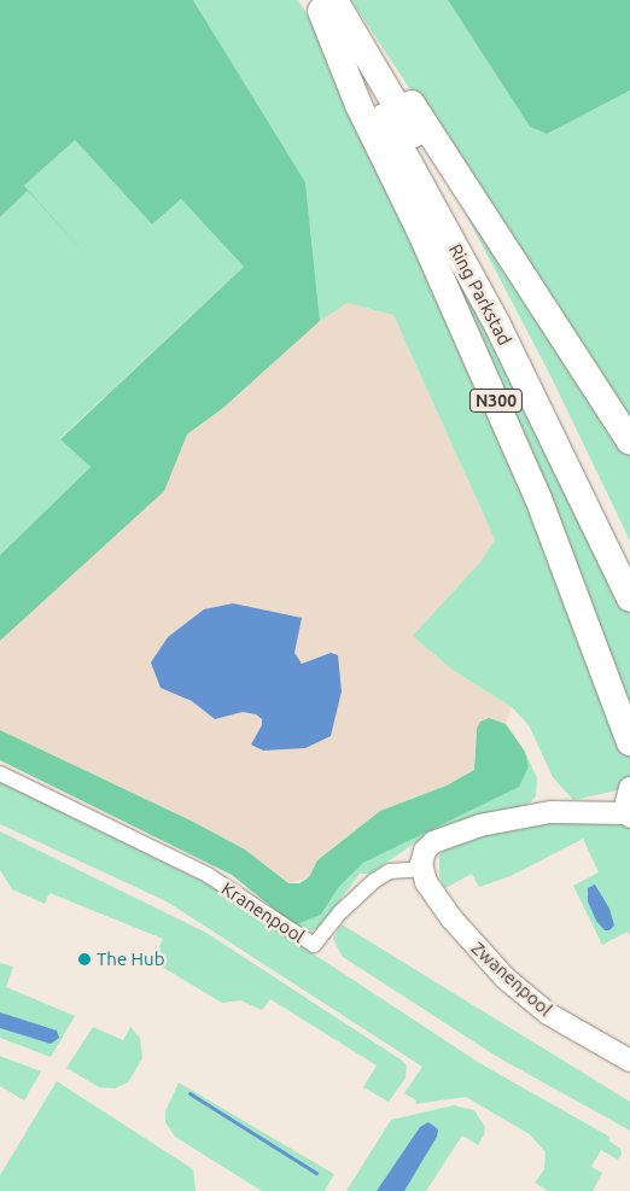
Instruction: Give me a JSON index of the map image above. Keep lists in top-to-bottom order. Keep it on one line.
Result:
{"streets":{"highway":["Ring Parkstad","N300"],"street":["Kranenpool","Zwanenpool"]},"crossings":[["Ring Parkstad","N300"],["Kranenpool","Zwanenpool"]],"places":["The Hub"]}
